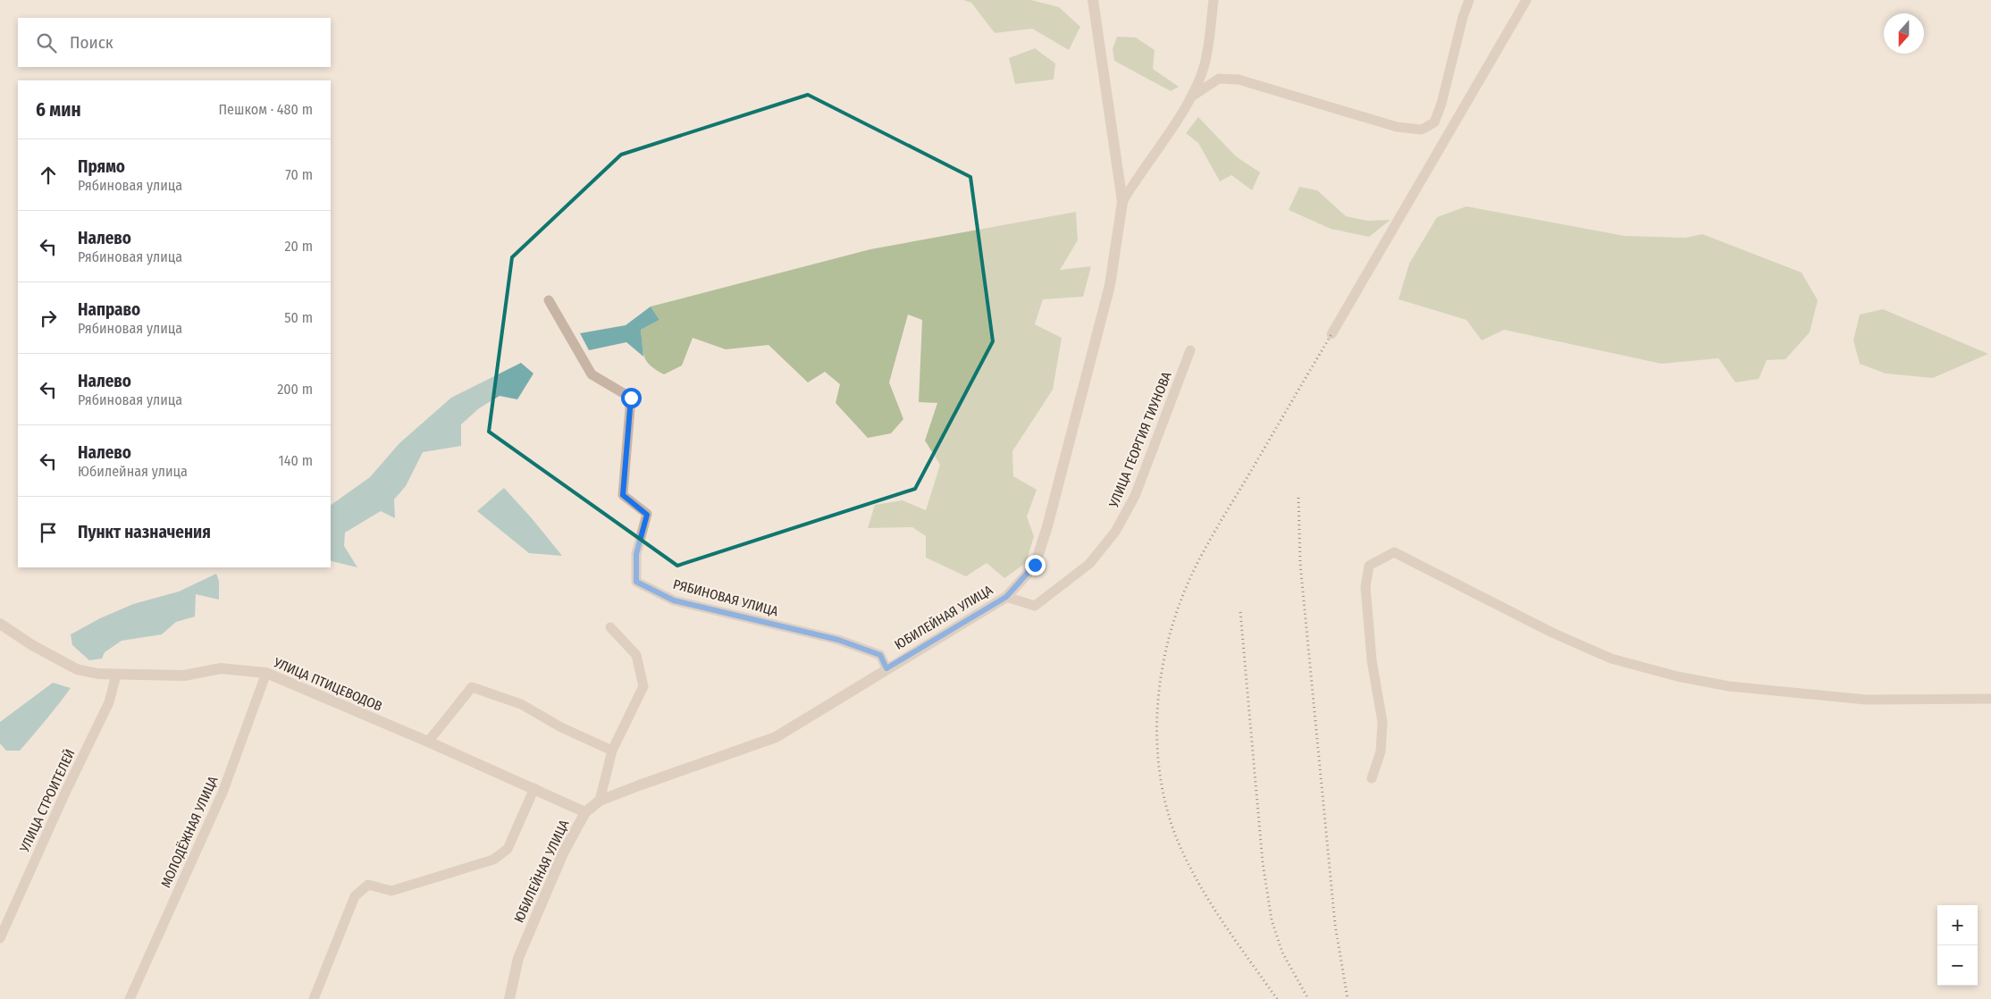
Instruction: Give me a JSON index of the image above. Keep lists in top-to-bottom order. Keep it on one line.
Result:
{"streets":{"street":["УЛИЦА ГЕОРГИЯ ТИУНОВА","РЯБИНОВАЯ УЛИЦА","ЮБИЛЕЙНАЯ УЛИЦА","УЛИЦА ПТИЦЕВОДОВ","УЛИЦА СТРОИТЕЛЕЙ","МОЛОДЁЖНАЯ УЛИЦА"]},"crossings":[["УЛИЦА ГЕОРГИЯ ТИУНОВА","ЮБИЛЕЙНАЯ УЛИЦА"],["РЯБИНОВАЯ УЛИЦА","ЮБИЛЕЙНАЯ УЛИЦА"],["ЮБИЛЕЙНАЯ УЛИЦА","УЛИЦА ПТИЦЕВОДОВ"],["УЛИЦА ПТИЦЕВОДОВ","УЛИЦА СТРОИТЕЛЕЙ"],["УЛИЦА ПТИЦЕВОДОВ","МОЛОДЁЖНАЯ УЛИЦА"]],"north":"bottom","page":{"search":"Поиск","heading":["6 мин","Пешком · 480 m"],"list":[["Прямо","Рябиновая улица","70 m"],["Налево","Рябиновая улица","20 m"],["Направо","Рябиновая улица","50 m"],["Налево","Рябиновая улица","200 m"],["Налево","Юбилейная улица","140 m"],"Пункт назначения"],"map_buttons":["+","−"]}}
